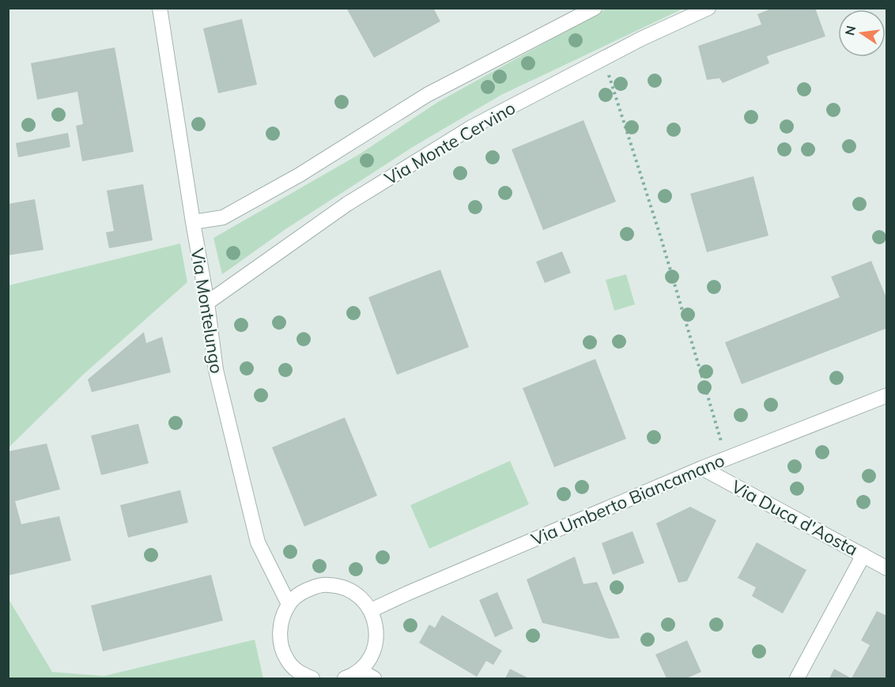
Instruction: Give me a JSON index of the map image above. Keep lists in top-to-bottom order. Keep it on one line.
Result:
{"streets":{"street":["Via Monte Cervino","Via Montelungo","Via Umberto Biancamano","Via Duca d'Aosta"]},"crossings":[["Via Monte Cervino","Via Montelungo"],["Via Umberto Biancamano","Via Duca d'Aosta"]],"north":"left"}
